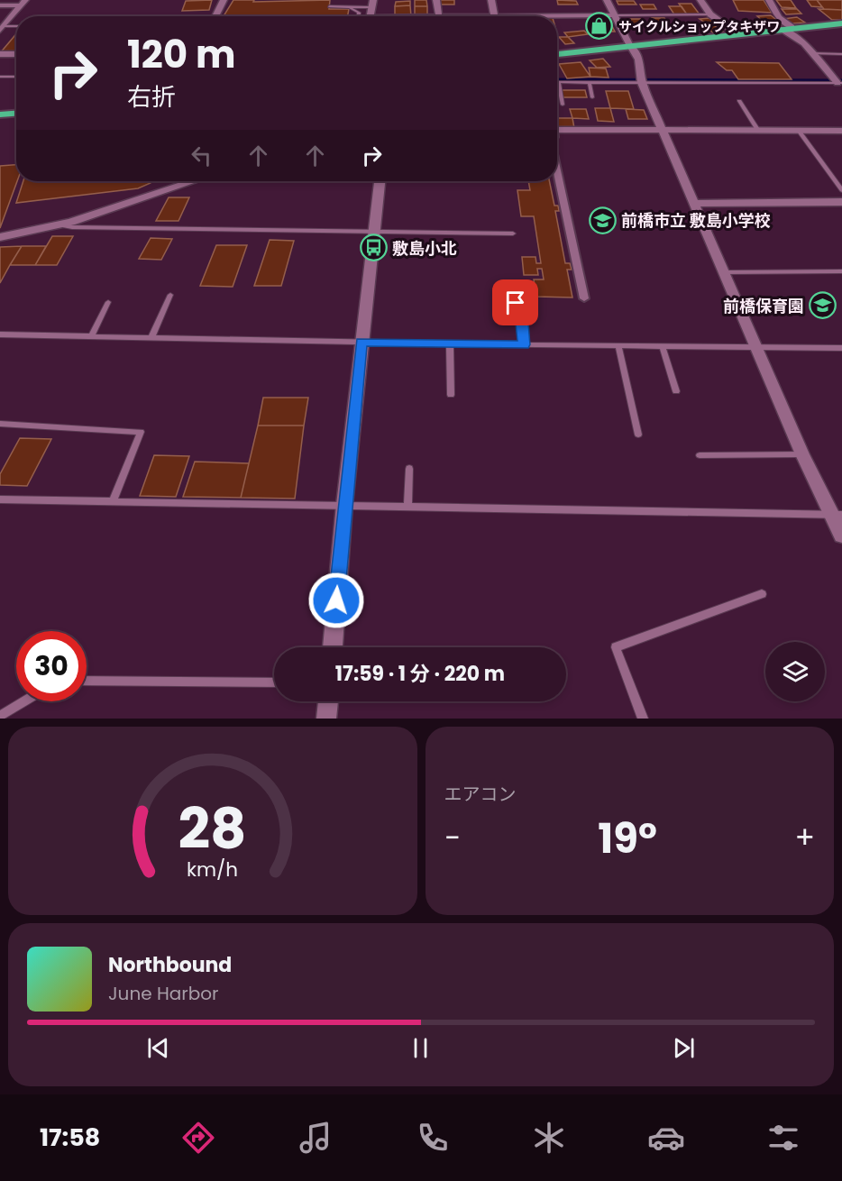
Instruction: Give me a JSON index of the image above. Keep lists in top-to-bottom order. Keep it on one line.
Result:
{"places":{"shop":["サイクルショップタキザワ"],"school or university":["前橋市立 敷島小学校","前橋保育園"],"bus stop":["敷島小北"]},"page":{"turn":["120 m","右折"],"limit":"30","trip":"17:59 · 1 分 · 220 m","tile":"エアコン","heat":["−","19°","+"],"song":["Northbound","June Harbor"],"tabs":"17:58","gauge":["28","km/h"]}}
